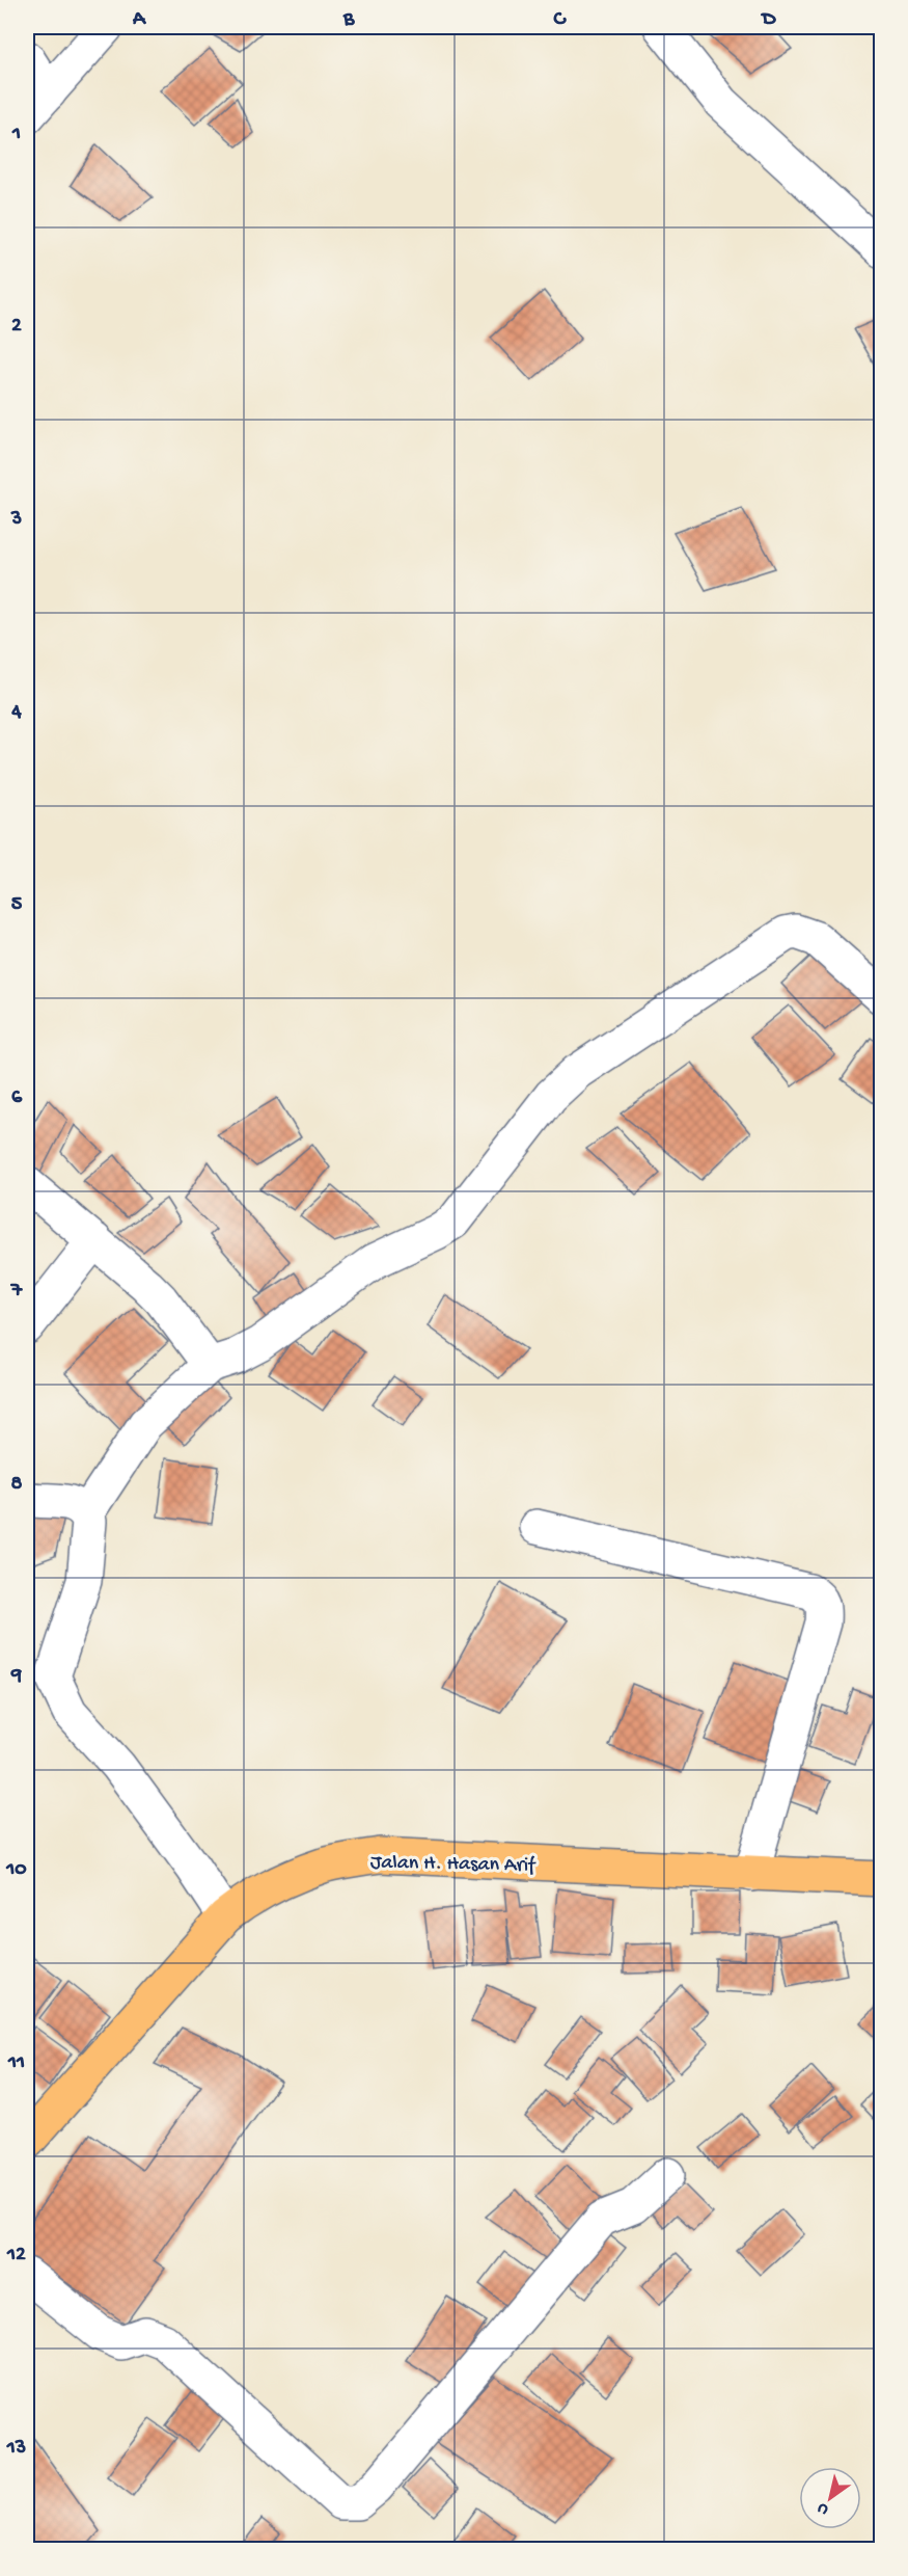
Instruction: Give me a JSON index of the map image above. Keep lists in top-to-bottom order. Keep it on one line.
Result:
{"streets":{"main road":["Jalan H. Hasan Arif"]},"north":"bottom left","grid":{"columns":["A","B","C","D"],"rows":["1","2","3","4","5","6","7","8","9","10","11","12","13"]}}
